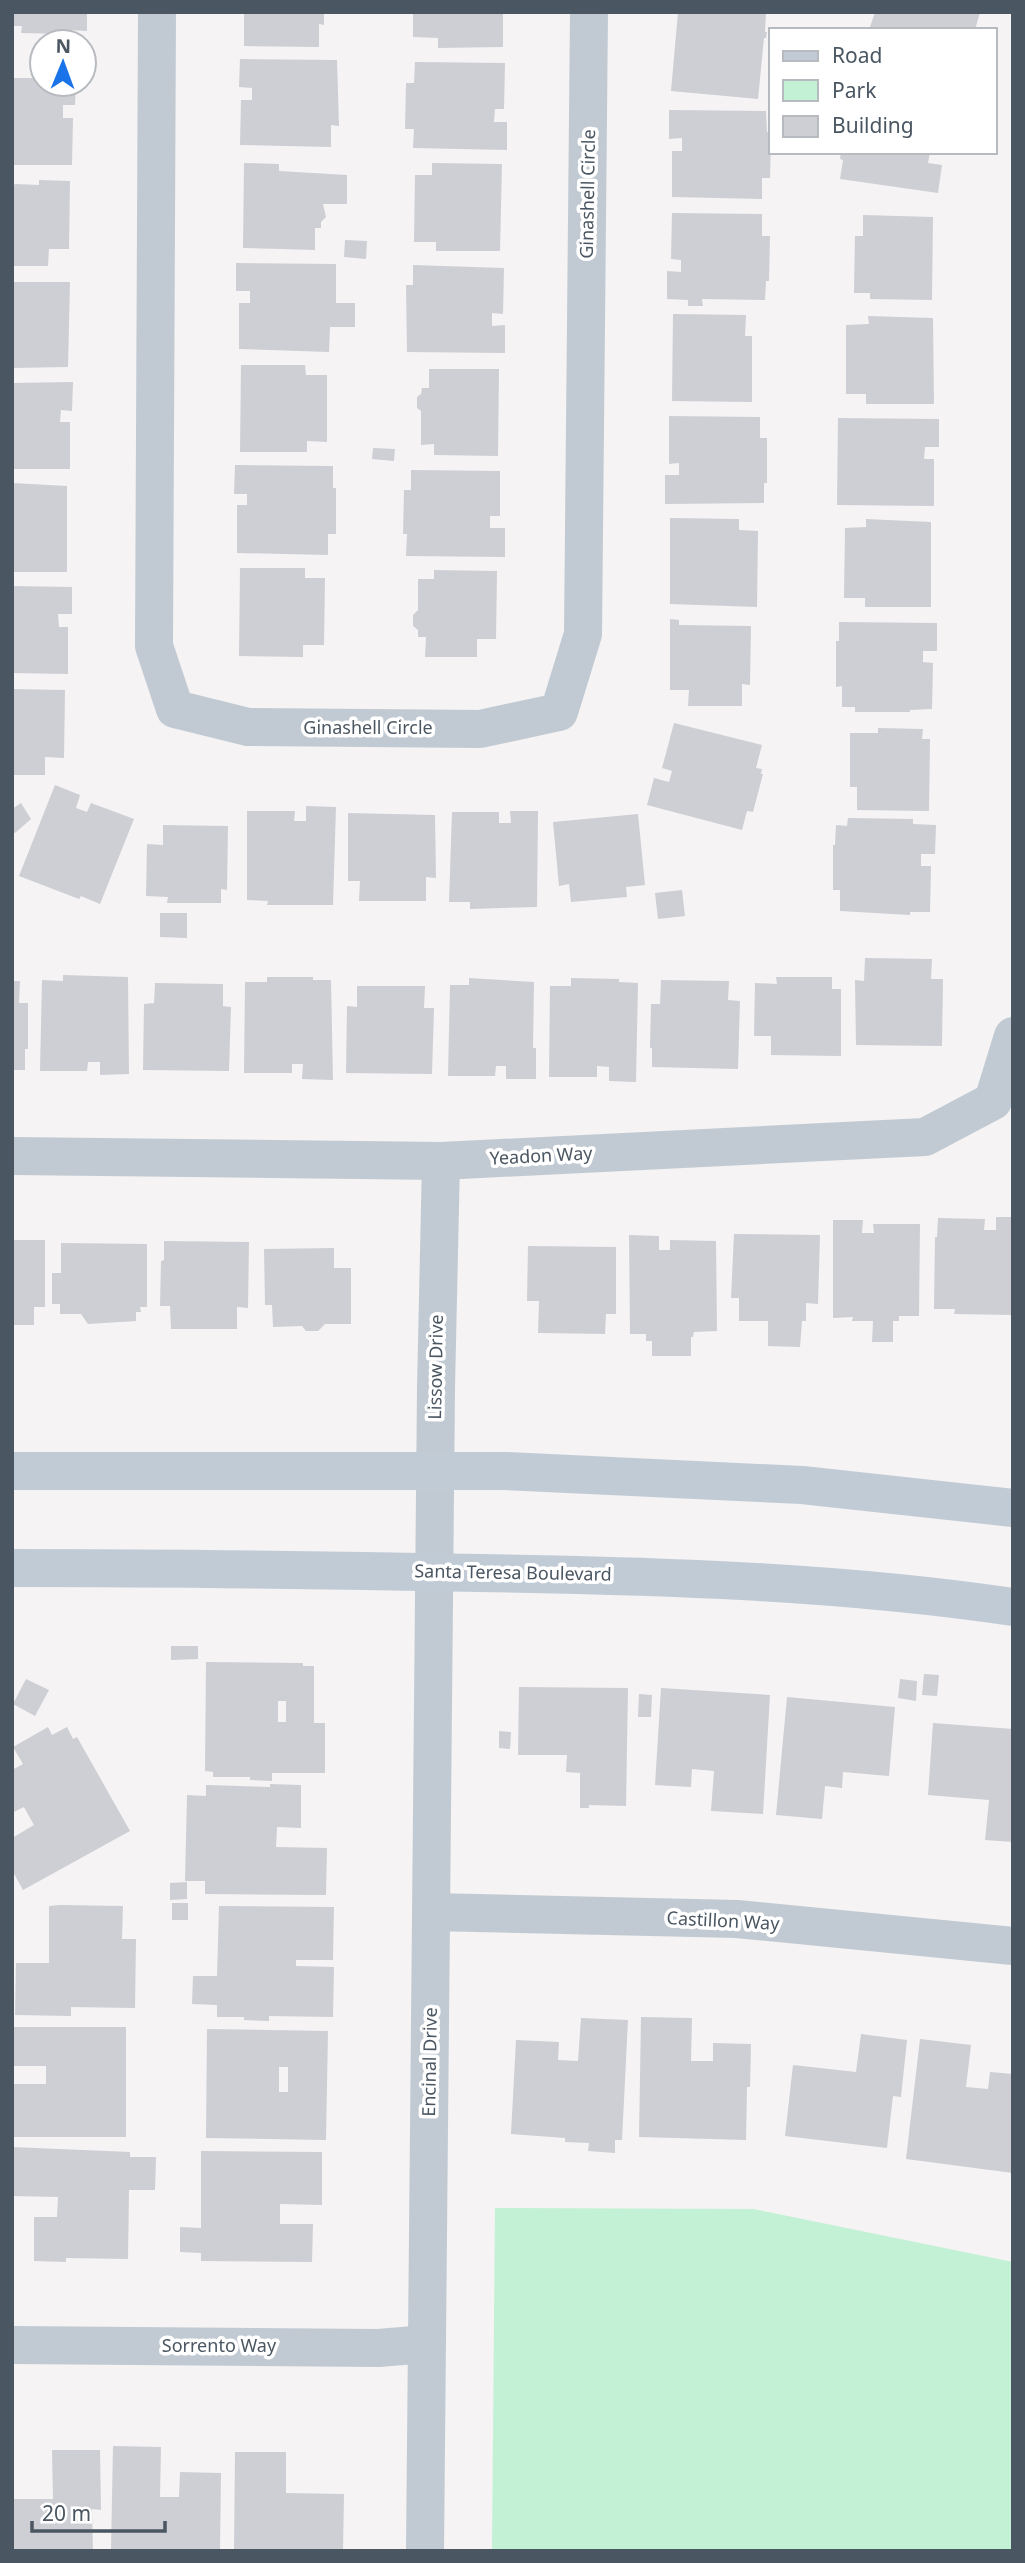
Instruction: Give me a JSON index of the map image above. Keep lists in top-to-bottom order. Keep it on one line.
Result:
{"streets":{"main road":["Santa Teresa Boulevard"],"street":["Ginashell Circle","Yeadon Way","Lissow Drive","Castillon Way","Encinal Drive","Sorrento Way"]},"crossings":[["Yeadon Way","Lissow Drive"],["Lissow Drive","Santa Teresa Boulevard"],["Lissow Drive","Encinal Drive"],["Santa Teresa Boulevard","Encinal Drive"],["Castillon Way","Encinal Drive"],["Encinal Drive","Sorrento Way"]],"legend":["Road","Park","Building"],"scale_bar":"20 m","north":"top"}
